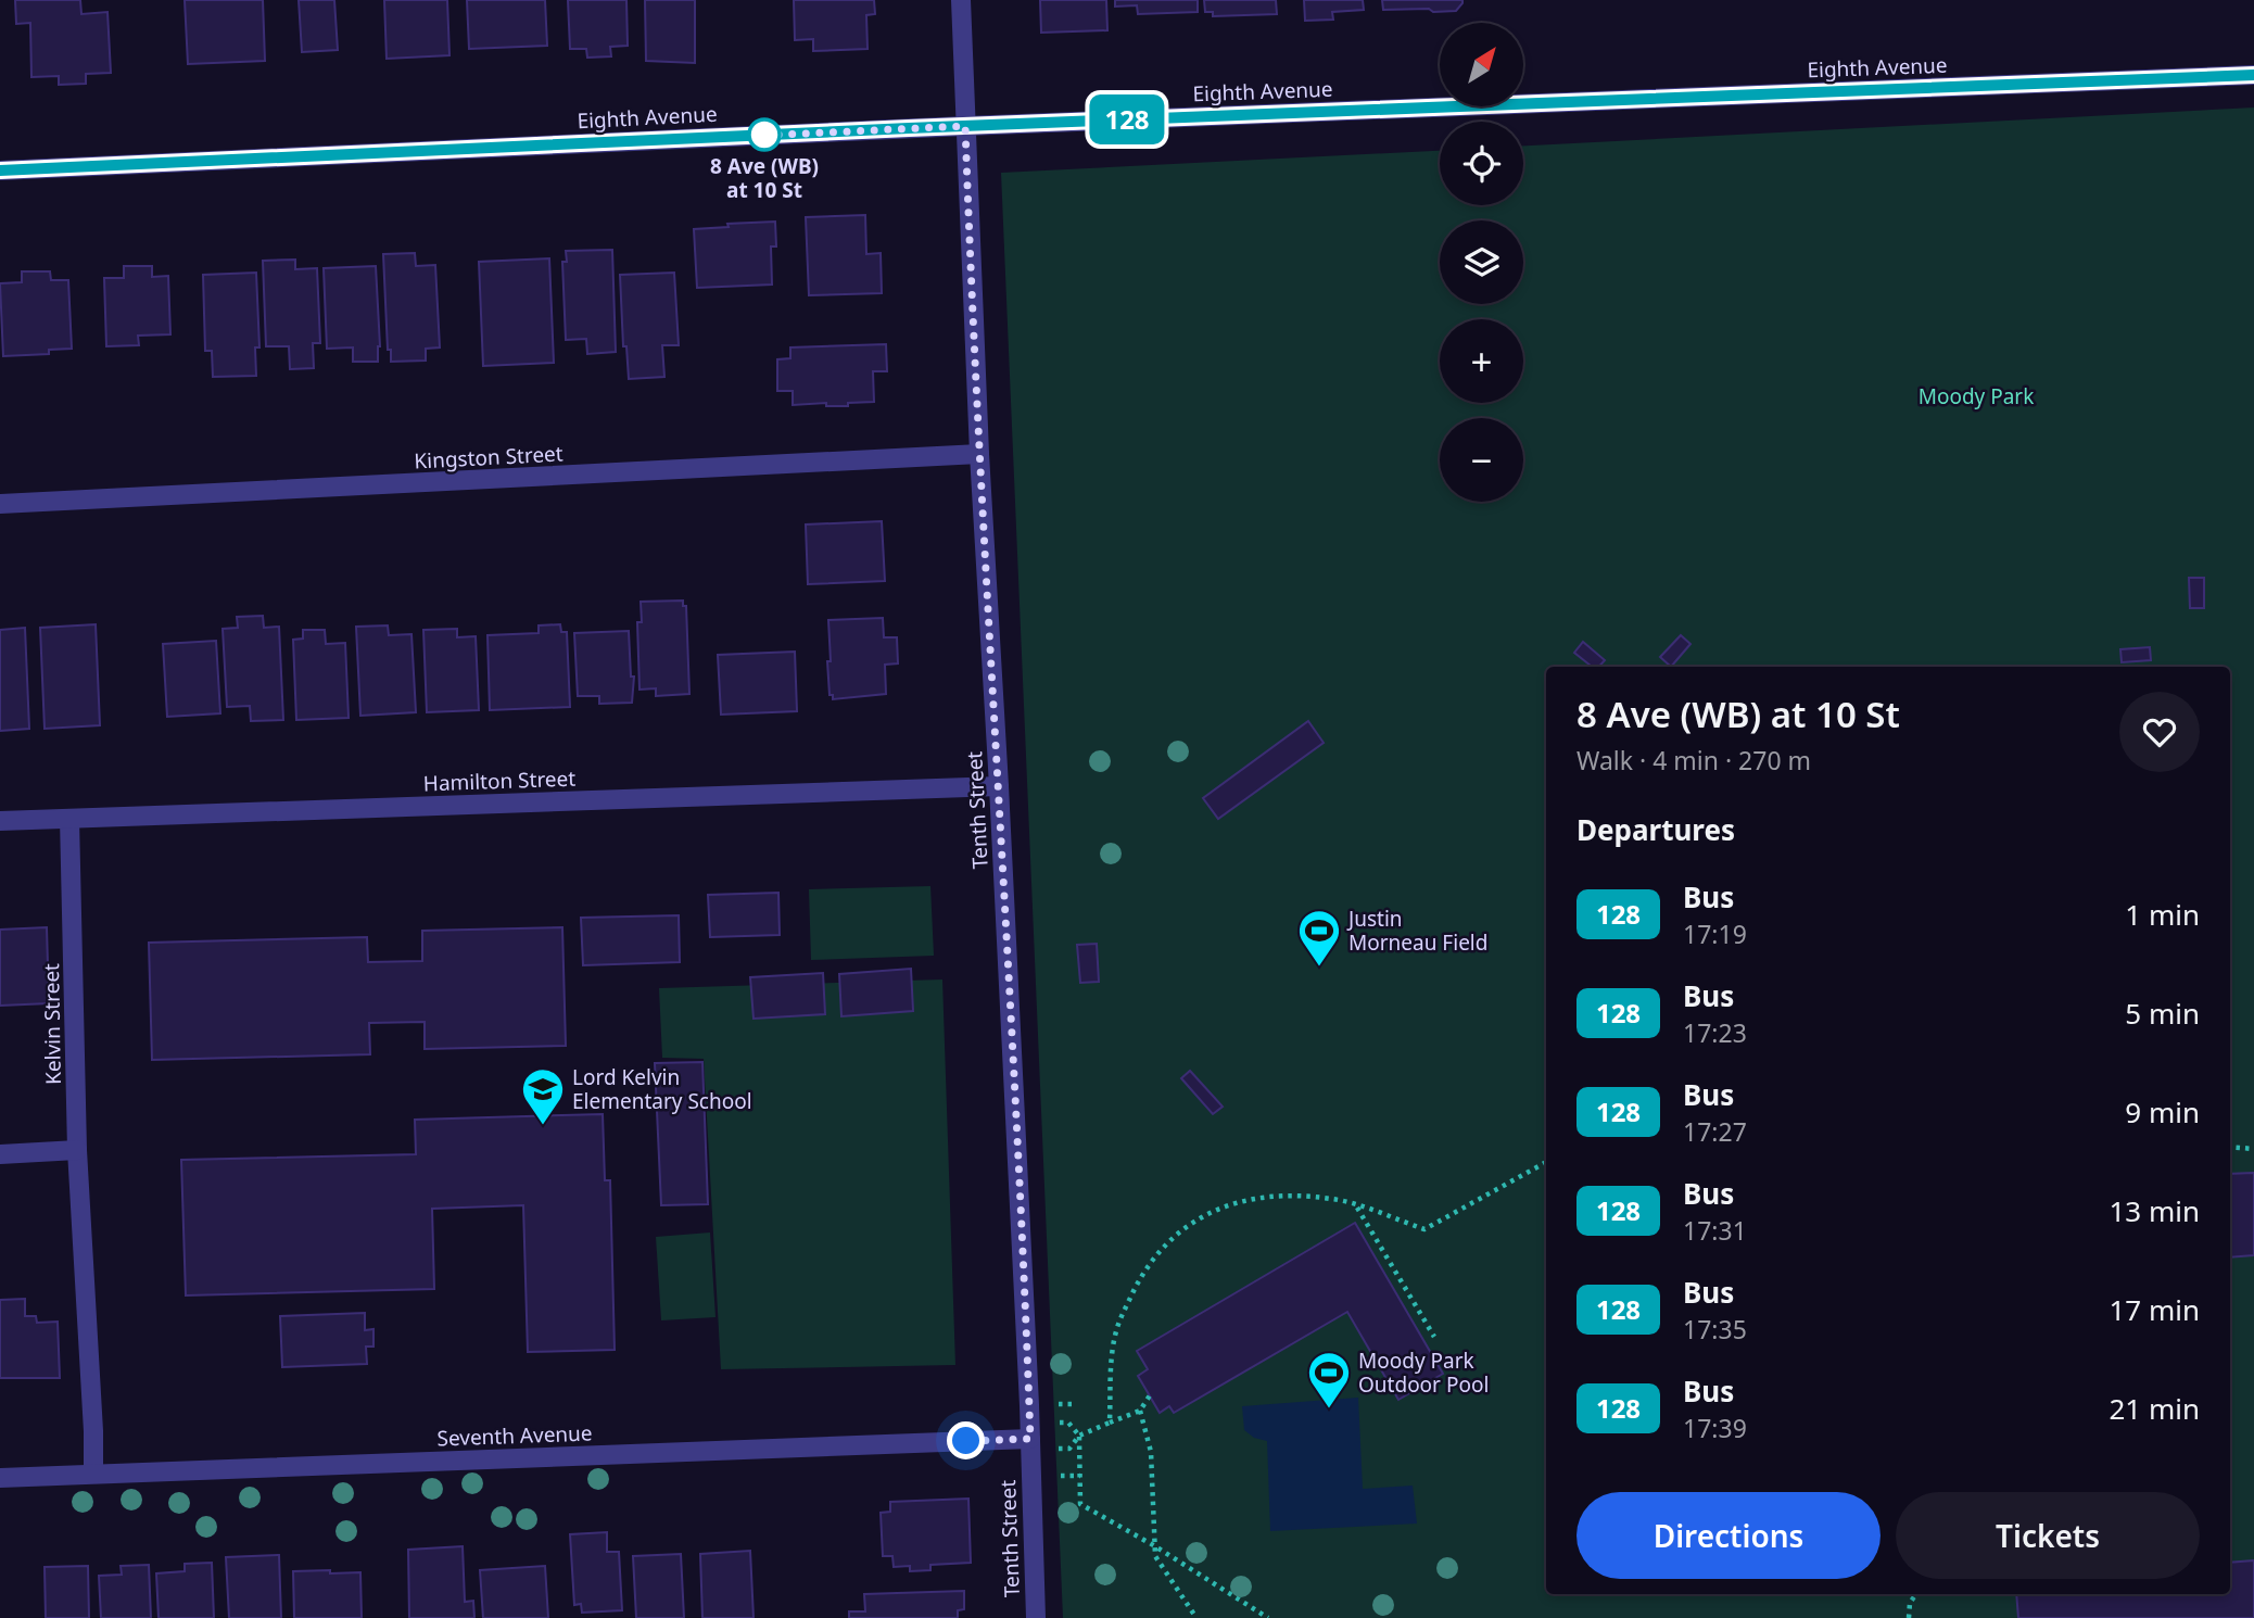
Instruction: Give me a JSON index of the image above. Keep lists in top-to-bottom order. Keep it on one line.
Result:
{"streets":{"street":["Eighth Avenue","Kingston Street","Hamilton Street","Tenth Street","Kelvin Street","Seventh Avenue"]},"crossings":[["Eighth Avenue","Tenth Street"],["Kingston Street","Tenth Street"],["Hamilton Street","Tenth Street"],["Hamilton Street","Kelvin Street"],["Tenth Street","Seventh Avenue"],["Kelvin Street","Seventh Avenue"]],"parks":["Moody Park"],"places":{"other":["8 Ave (WB) at 10 St"],"sports":["Justin Morneau Field","Moody Park Outdoor Pool"],"school or university":["Lord Kelvin Elementary School"]},"lines":["bus line 128"],"north":"top right","page":{"on_map":"128","map_buttons":["+","−"],"heading":[["8 Ave (WB) at 10 St","Walk · 4 min · 270 m"],"Departures"],"list":[{"mark":"128","name":"Bus","note":"17:19","value":"1 min"},{"mark":"128","name":"Bus","note":"17:23","value":"5 min"},{"mark":"128","name":"Bus","note":"17:27","value":"9 min"},{"mark":"128","name":"Bus","note":"17:31","value":"13 min"},{"mark":"128","name":"Bus","note":"17:35","value":"17 min"},{"mark":"128","name":"Bus","note":"17:39","value":"21 min"}],"buttons":["Directions","Tickets"]}}
